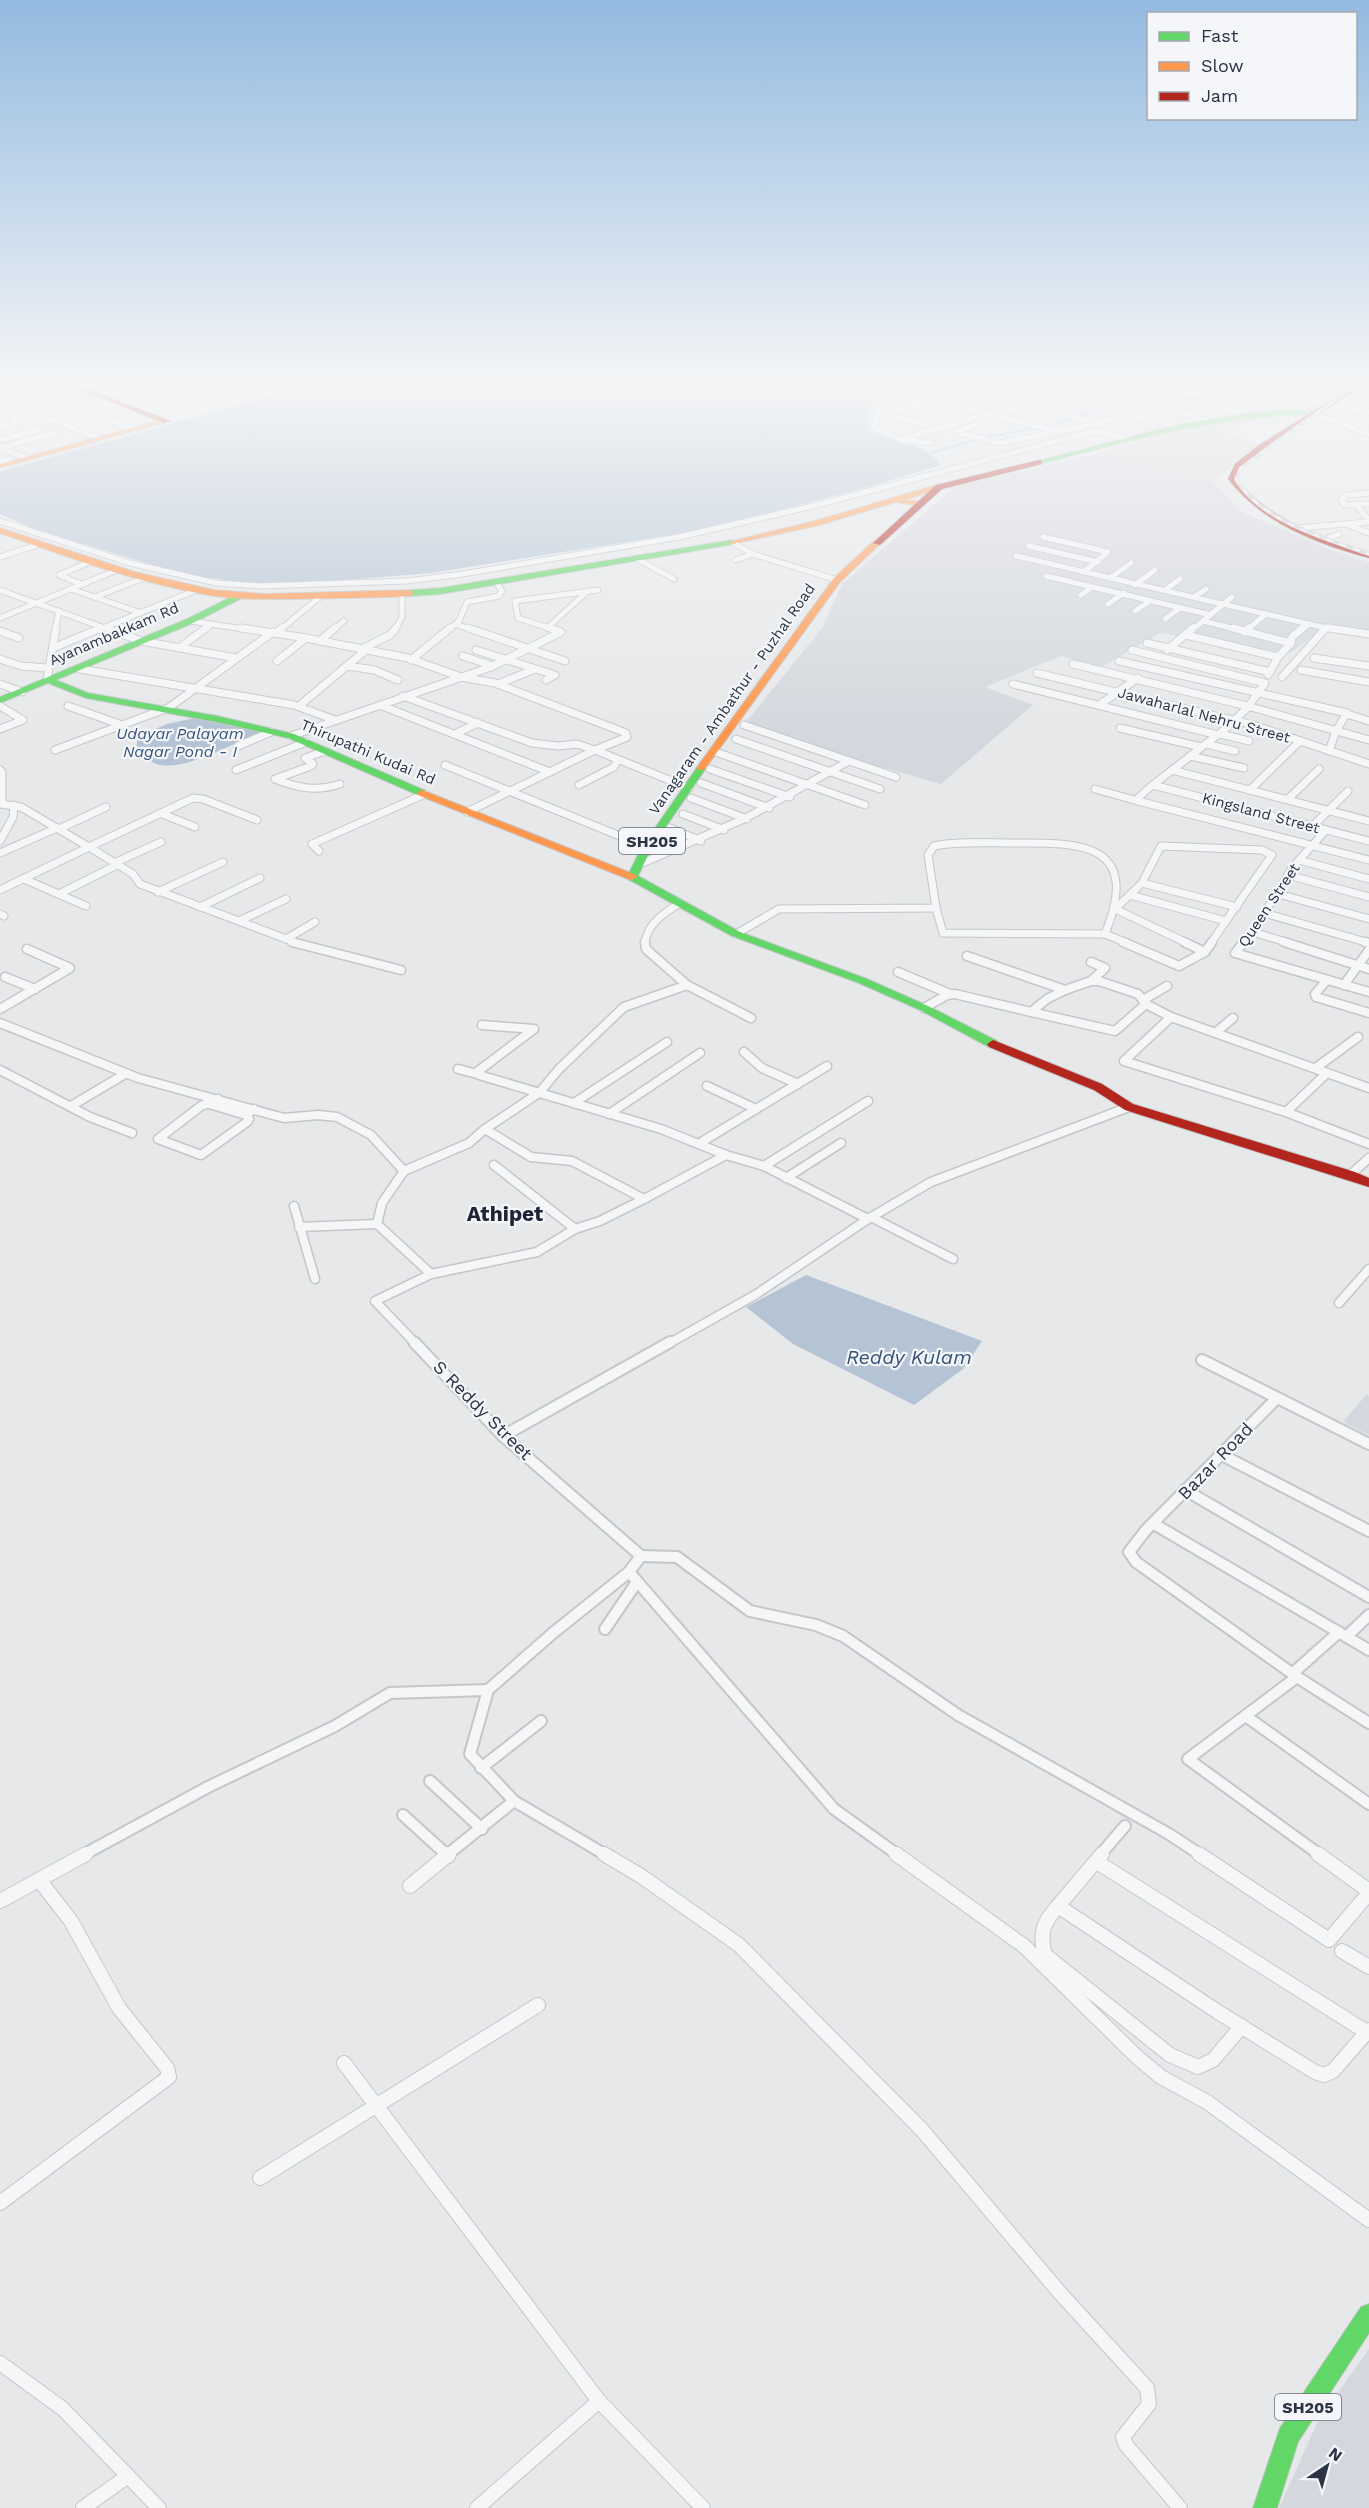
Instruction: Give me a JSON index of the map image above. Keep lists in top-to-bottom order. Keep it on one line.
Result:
{"streets":{"main road":["Ayanambakkam Rd","Vanagaram - Ambathur - Puzhal Road","Thirupathi Kudai Rd","SH205"],"street":["Jawaharlal Nehru Street","Kingsland Street","Queen Street","S Reddy Street","Bazar Road"]},"crossings":[["Ayanambakkam Rd","Thirupathi Kudai Rd"],["Vanagaram - Ambathur - Puzhal Road","Thirupathi Kudai Rd"],["Vanagaram - Ambathur - Puzhal Road","SH205"],["Thirupathi Kudai Rd","SH205"],["Kingsland Street","Queen Street"]],"districts":["Athipet"],"water":["Udayar Palayam Nagar Pond - I","Reddy Kulam"],"legend":["Fast","Slow","Jam"],"north":"top right"}
